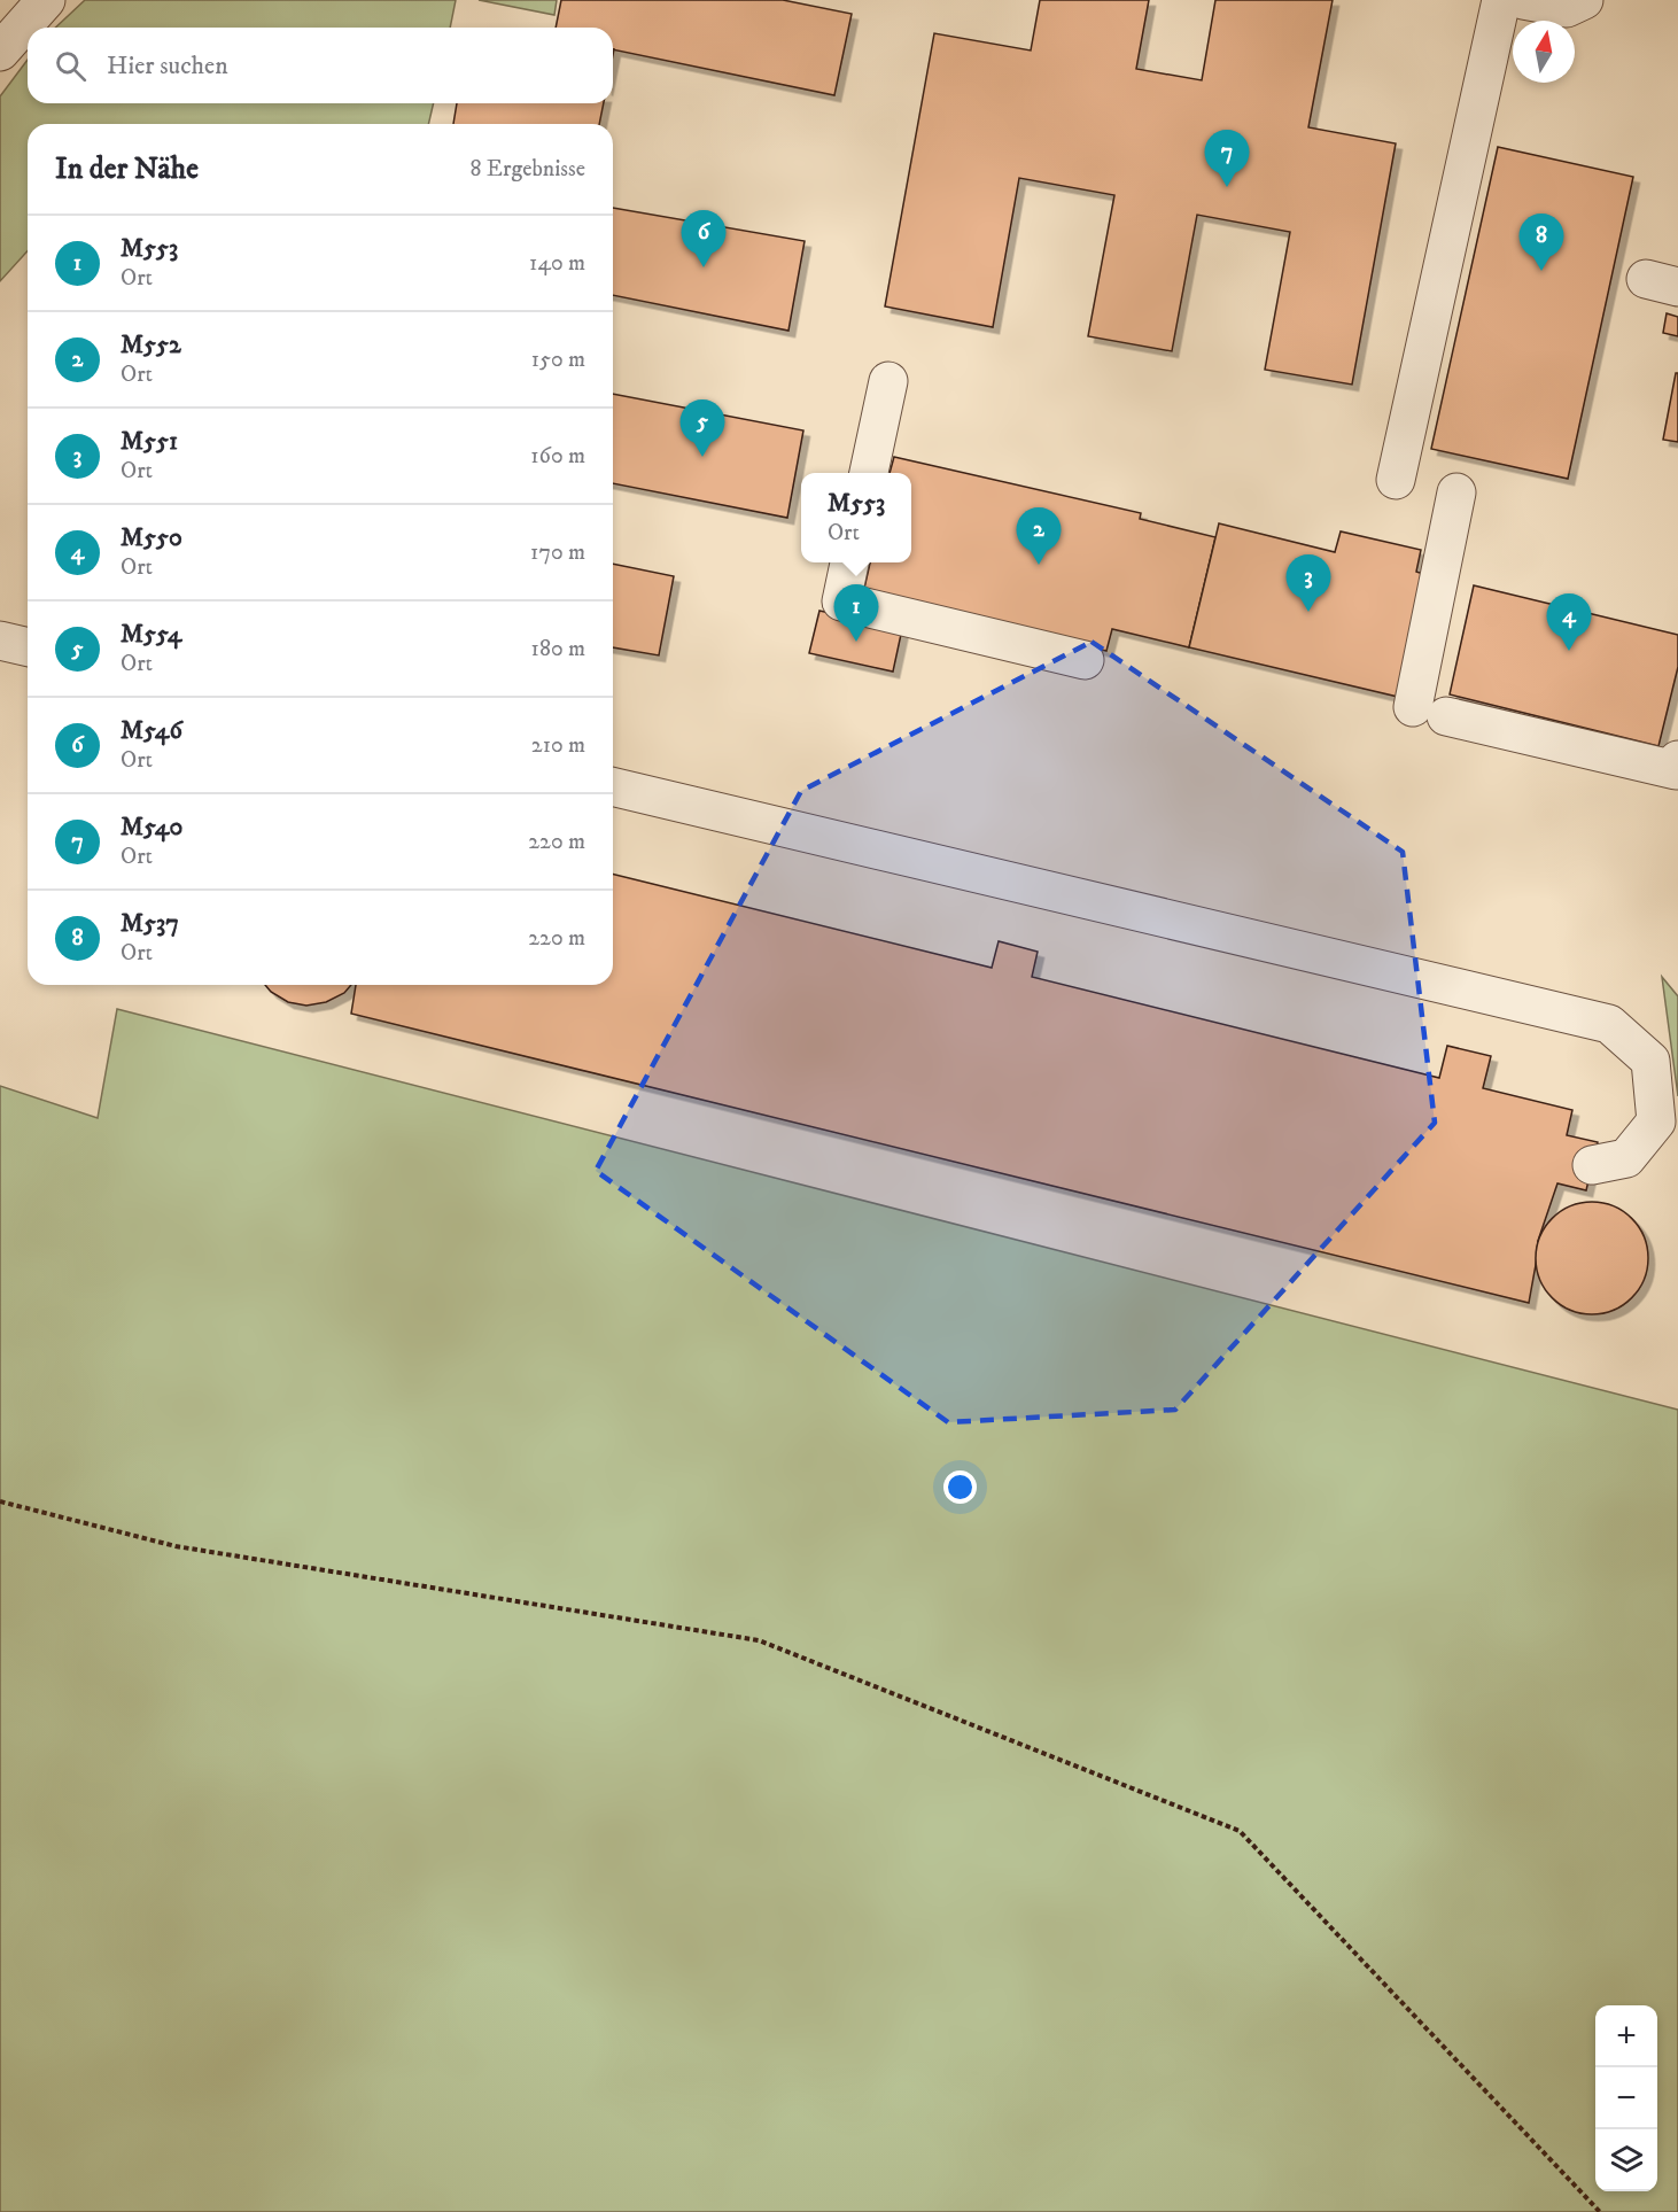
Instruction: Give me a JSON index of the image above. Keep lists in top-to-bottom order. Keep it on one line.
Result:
{"north":"top","page":{"search":"Hier suchen","heading":["In der Nähe","8 Ergebnisse"],"pins":["7","6","8","5","2","3","1","4"],"list":[{"mark":"1","name":"M553","note":"Ort","value":"140 m"},{"mark":"2","name":"M552","note":"Ort","value":"150 m"},{"mark":"3","name":"M551","note":"Ort","value":"160 m"},{"mark":"4","name":"M550","note":"Ort","value":"170 m"},{"mark":"5","name":"M554","note":"Ort","value":"180 m"},{"mark":"6","name":"M546","note":"Ort","value":"210 m"},{"mark":"7","name":"M540","note":"Ort","value":"220 m"},{"mark":"8","name":"M537","note":"Ort","value":"220 m"}],"popup":["M553","Ort"],"map_buttons":["+","−"]}}
